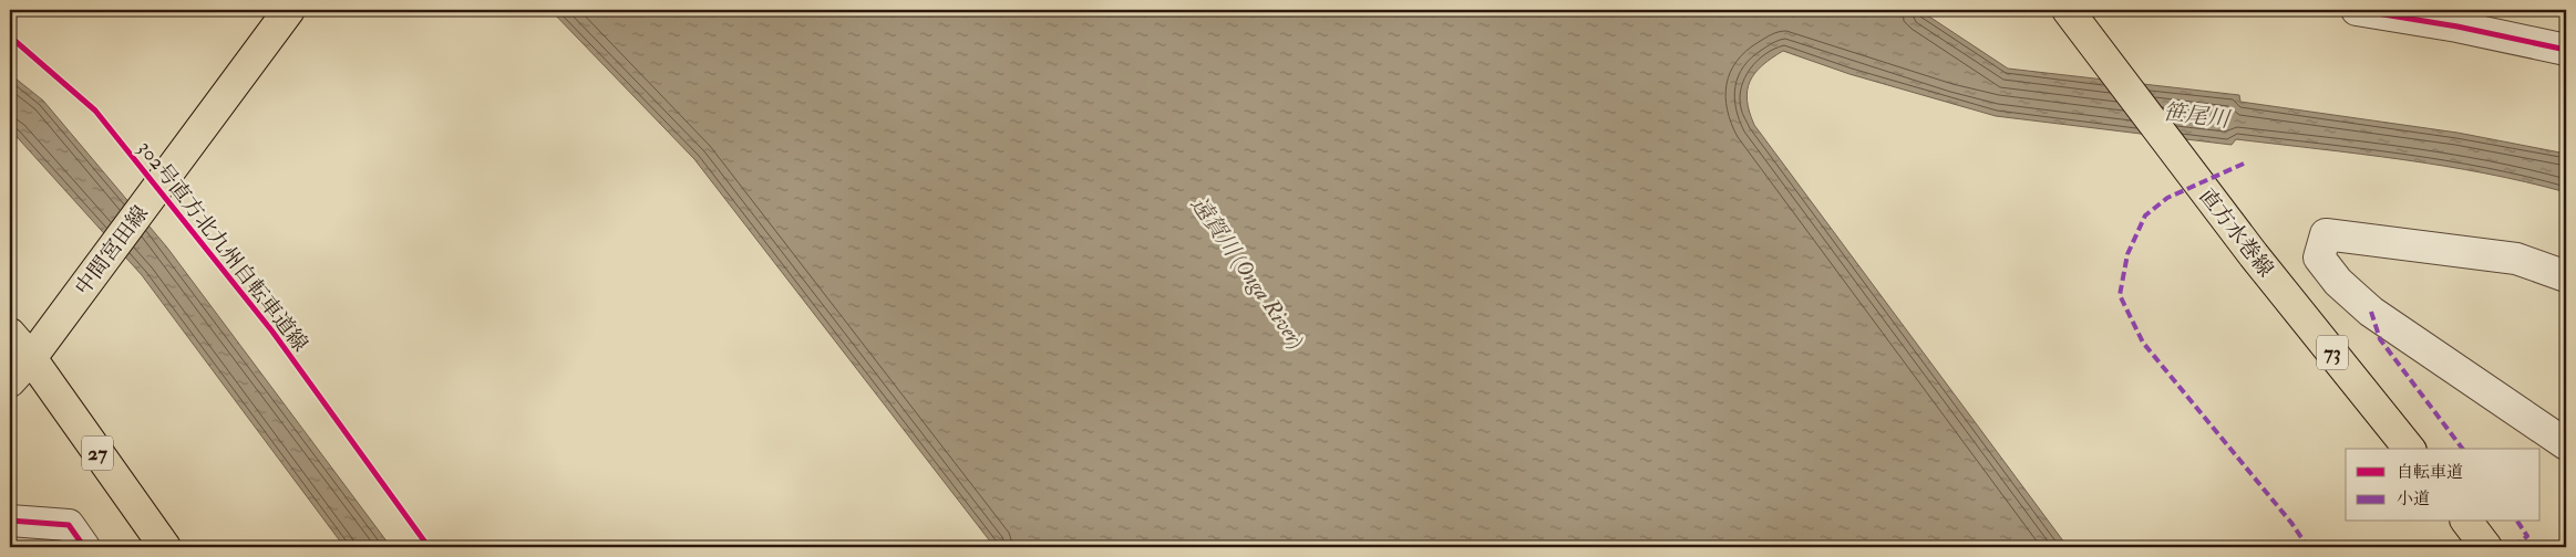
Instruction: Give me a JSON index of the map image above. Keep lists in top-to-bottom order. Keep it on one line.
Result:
{"streets":{"main road":["直方水巻線","中間宮田線","73","27"],"cycle path":["302号直方北九州自転車道線"]},"crossings":[["中間宮田線","27"]],"water":["笹尾川","遠賀川 (Onga River)"],"legend":["自転車道","小道"]}
